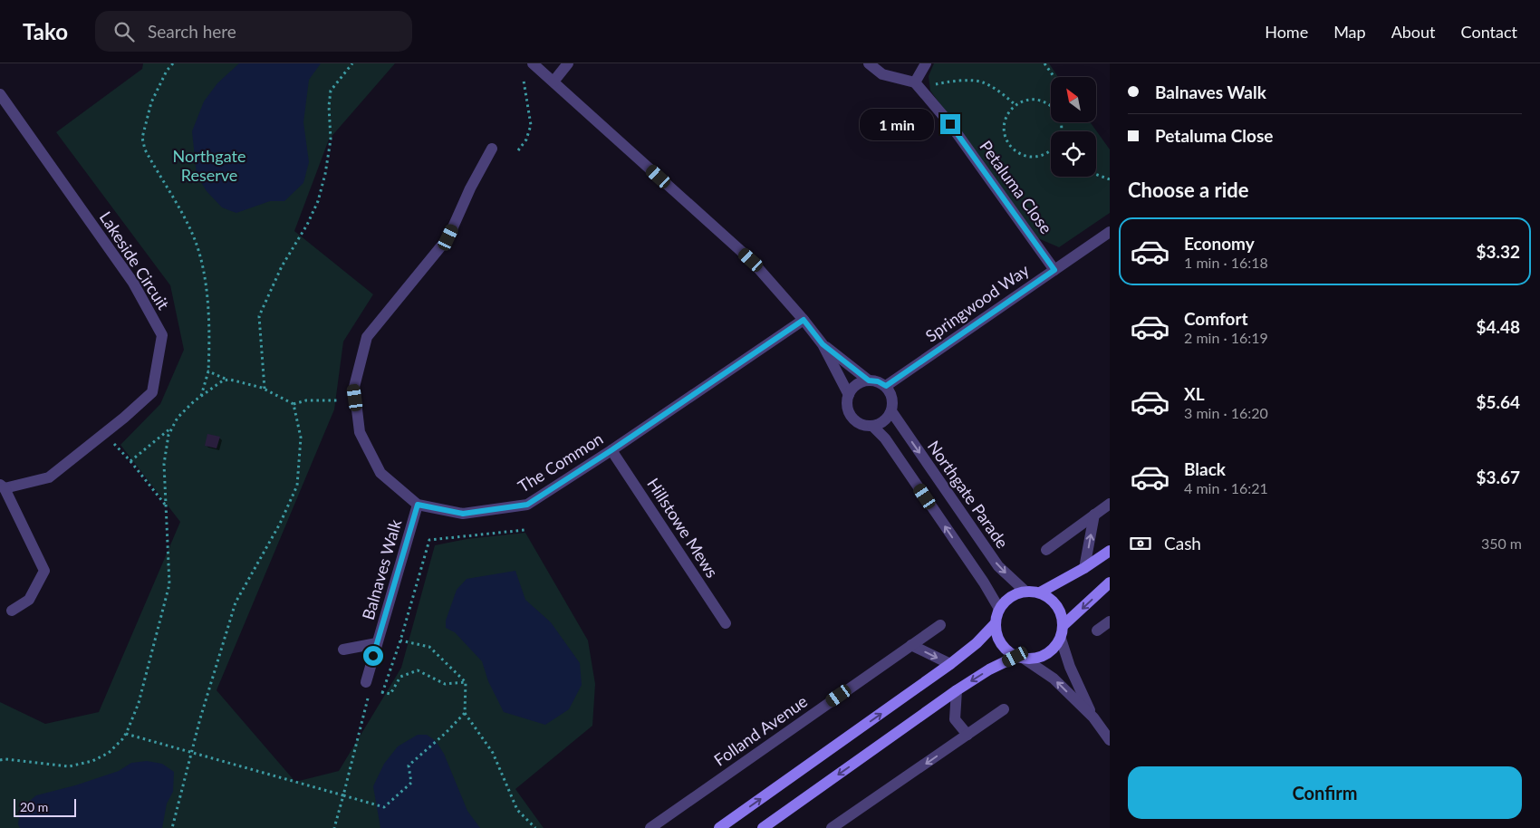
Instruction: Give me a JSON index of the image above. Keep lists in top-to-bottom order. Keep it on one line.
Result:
{"streets":{"street":["Petaluma Close","Lakeside Circuit","Springwood Way","The Common","Northgate Parade","Hillstowe Mews","Balnaves Walk","Folland Avenue"]},"crossings":[["Petaluma Close","Springwood Way"],["Springwood Way","Northgate Parade"],["The Common","Hillstowe Mews"],["The Common","Balnaves Walk"]],"parks":["Northgate Reserve"],"scale_bar":"20 m","north":"top left","page":{"header":"Tako","search":"Search here","nav":["Home","Map","About","Contact"],"banner":["Balnaves Walk","Petaluma Close"],"bubble":"1 min","heading":"Choose a ride","list":[{"name":"Economy","note":"1 min · 16:18","value":"$3.32"},{"name":"Comfort","note":"2 min · 16:19","value":"$4.48"},{"name":"XL","note":"3 min · 16:20","value":"$5.64"},{"name":"Black","note":"4 min · 16:21","value":"$3.67"}],"pay":["Cash","350 m"],"buttons":"Confirm","scale":"20 m"}}
